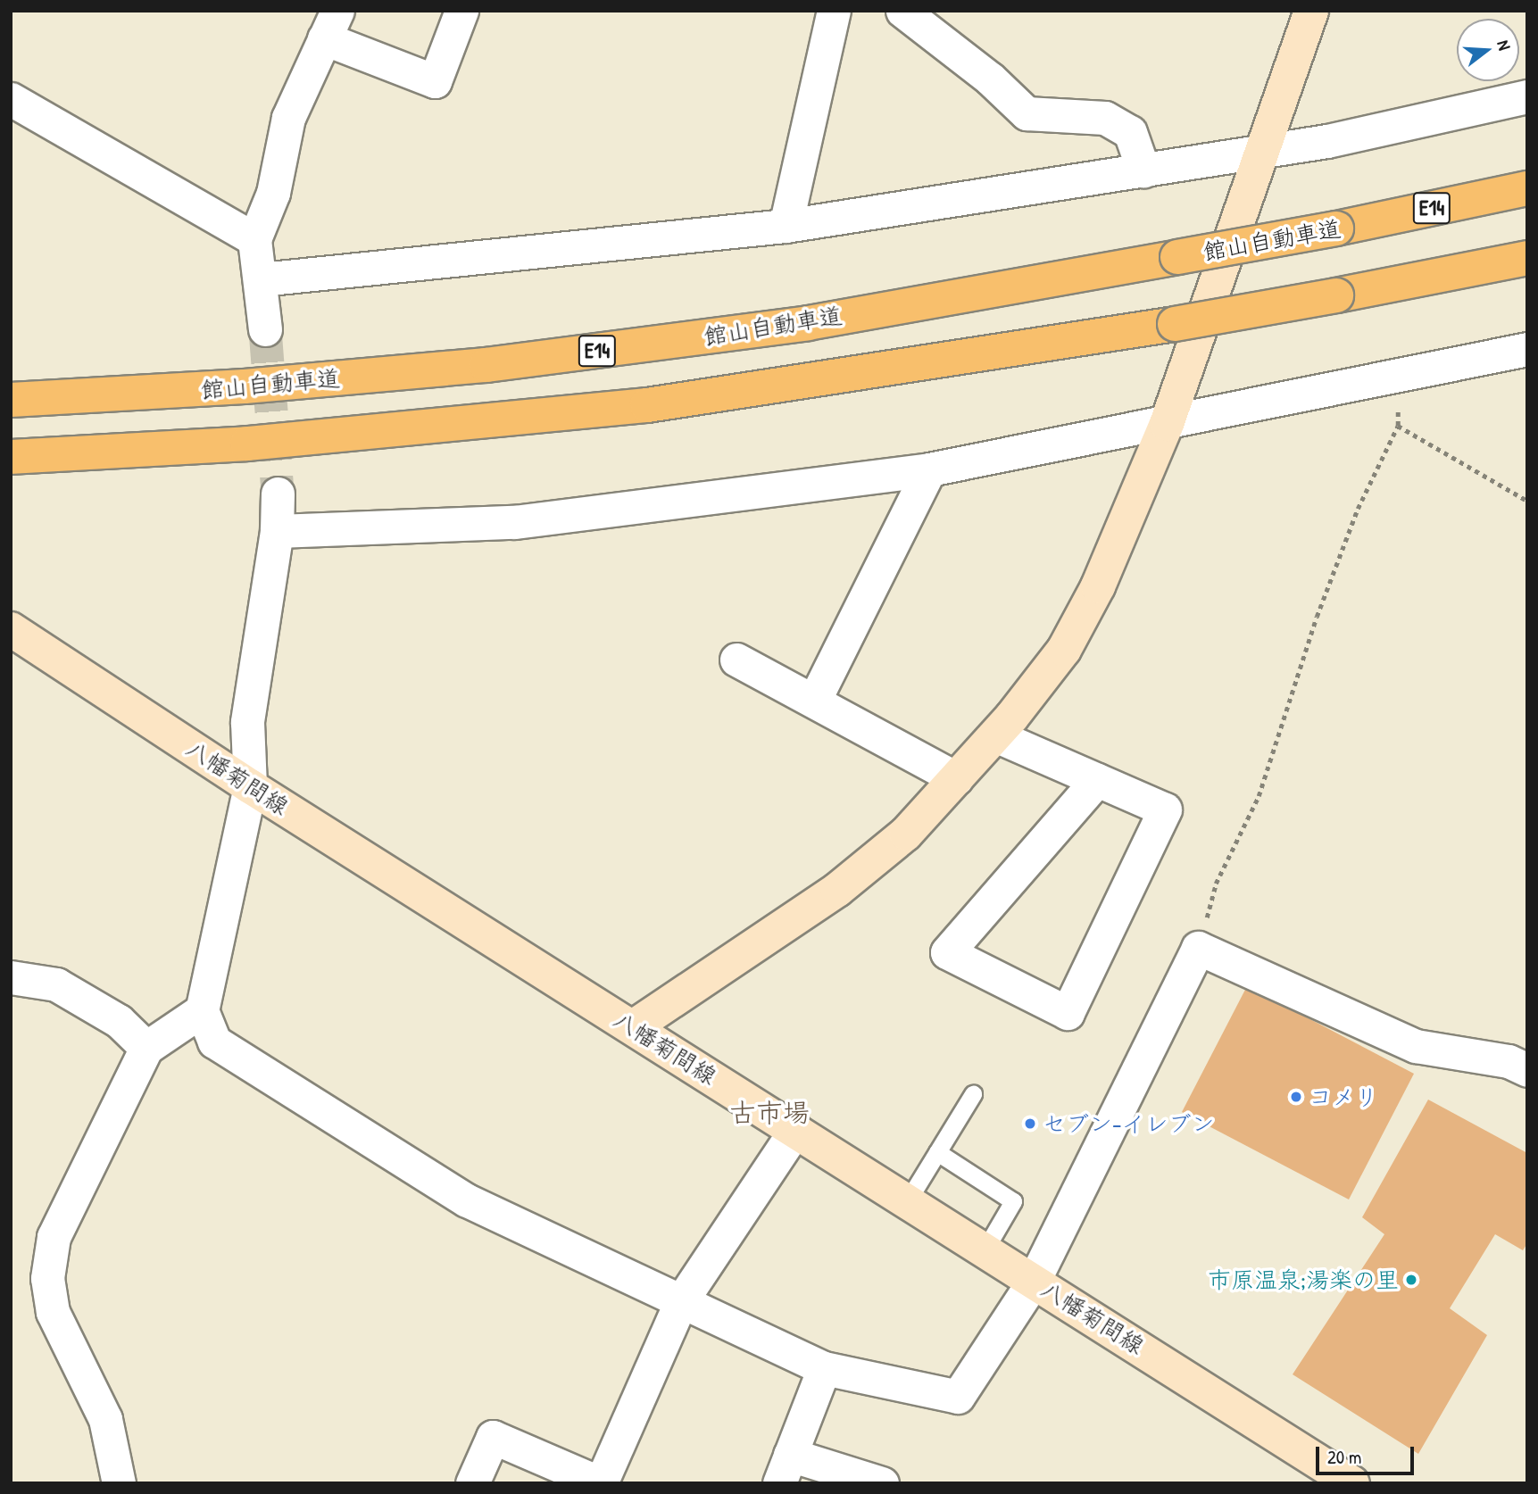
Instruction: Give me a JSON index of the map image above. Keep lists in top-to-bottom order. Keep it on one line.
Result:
{"streets":{"highway":["E14","館山自動車道"],"main road":["八幡菊間線"]},"districts":["古市場"],"places":["コメリ","セブン-イレブン","市原温泉;湯楽の里"],"scale_bar":"20 m","north":"right"}
